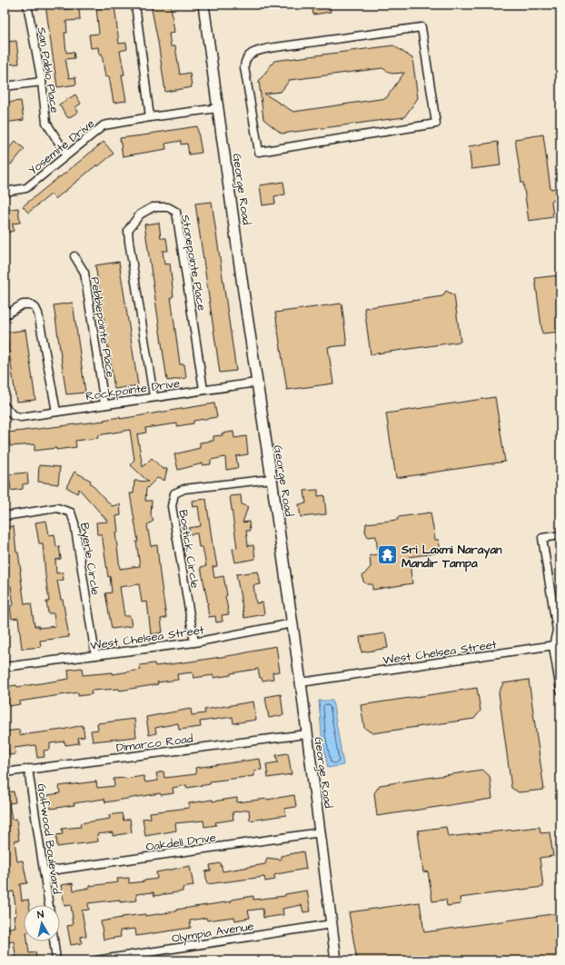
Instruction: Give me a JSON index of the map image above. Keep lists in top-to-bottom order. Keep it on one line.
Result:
{"streets":{"street":["San Pablo Place","Yosemite Drive","George Road","Stonepointe Place","Pebblepointe Place","Rockpointe Drive","Bostick Circle","Byerle Circle","West Chelsea Street","Dimarco Road","Golfwood Boulevard","Oakdell Drive","Olympia Avenue"]},"crossings":[["San Pablo Place","Yosemite Drive"],["Yosemite Drive","George Road"],["George Road","Rockpointe Drive"],["George Road","Bostick Circle"],["George Road","West Chelsea Street"],["George Road","Dimarco Road"],["George Road","Oakdell Drive"],["George Road","Olympia Avenue"],["Stonepointe Place","Rockpointe Drive"],["Pebblepointe Place","Rockpointe Drive"],["Bostick Circle","West Chelsea Street"],["Byerle Circle","West Chelsea Street"],["Dimarco Road","Golfwood Boulevard"],["Golfwood Boulevard","Oakdell Drive"]],"places":{"temple":["Sri Laxmi Narayan Mandir Tampa"]},"north":"top"}
